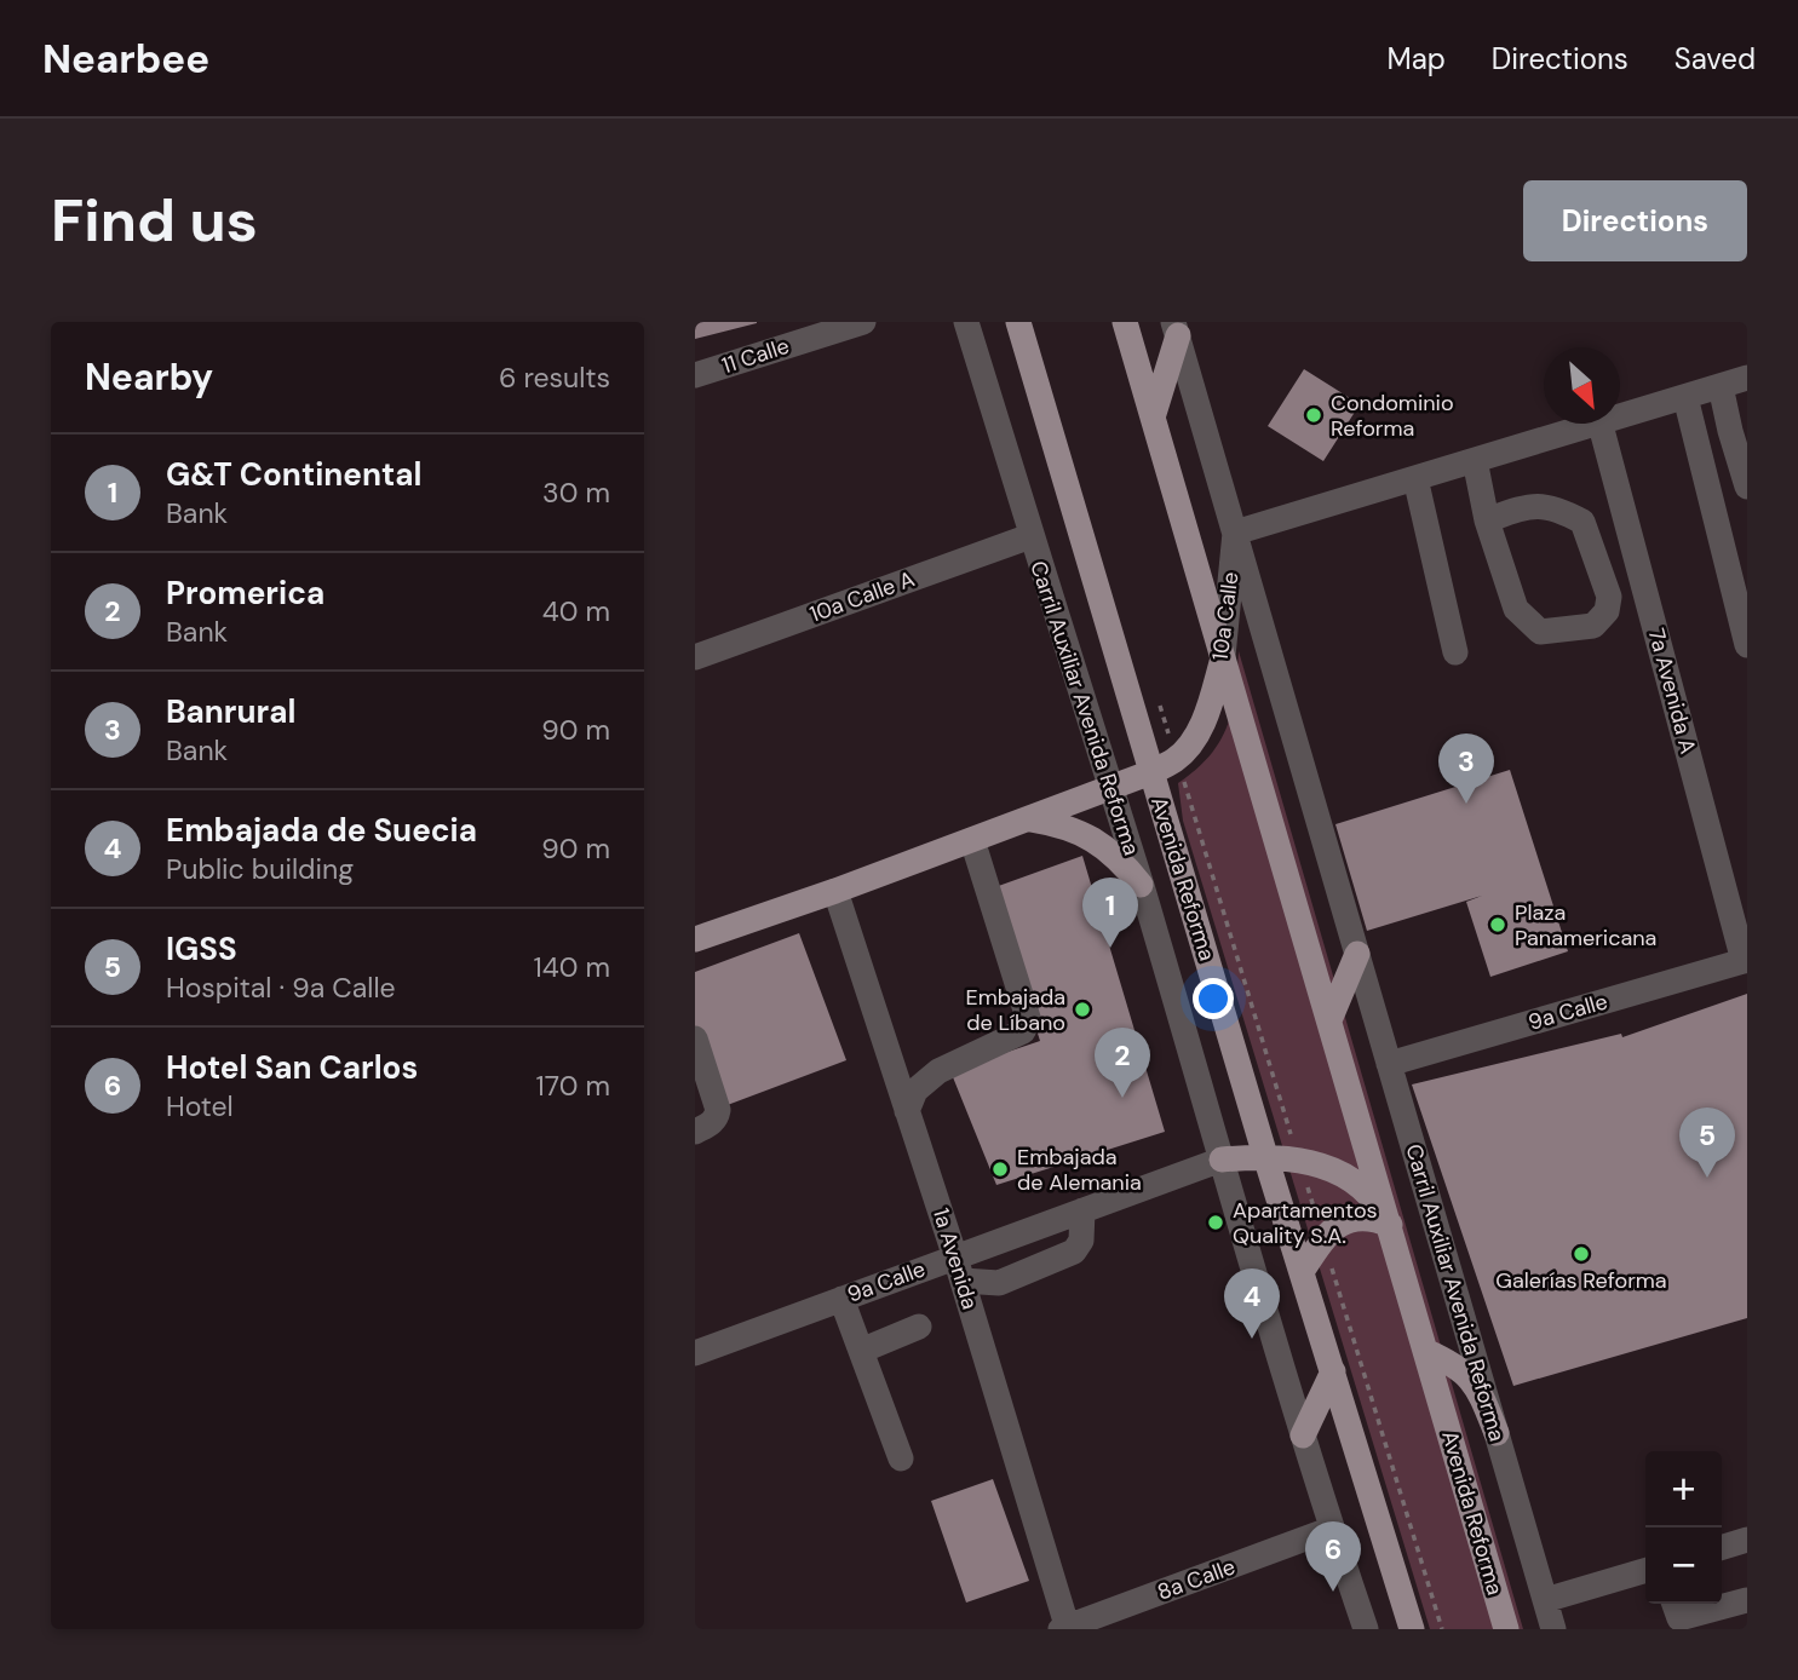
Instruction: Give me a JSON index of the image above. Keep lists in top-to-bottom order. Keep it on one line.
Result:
{"streets":{"main road":["10a Calle","Avenida Reforma"],"street":["11 Calle","10a Calle A","7a Avenida A","Carril Auxiliar Avenida Reforma","9a Calle","1a Avenida","8a Calle"]},"crossings":[["10a Calle A","Carril Auxiliar Avenida Reforma"],["10a Calle","Carril Auxiliar Avenida Reforma"],["10a Calle","Avenida Reforma"],["10a Calle","1a Avenida"],["7a Avenida A","9a Calle"],["Carril Auxiliar Avenida Reforma","9a Calle"],["Carril Auxiliar Avenida Reforma","8a Calle"],["9a Calle","1a Avenida"],["1a Avenida","8a Calle"]],"places":["Condominio Reforma","Plaza Panamericana","Embajada de Líbano","Embajada de Alemania","Apartamentos Quality S.A.","Galerías Reforma"],"north":"bottom right","page":{"header":"Nearbee","nav":["Map","Directions","Saved"],"buttons":"Directions","title":"Find us","heading":["Nearby","6 results"],"list":[{"mark":"1","name":"G&T Continental","note":"Bank","value":"30 m"},{"mark":"2","name":"Promerica","note":"Bank","value":"40 m"},{"mark":"3","name":"Banrural","note":"Bank","value":"90 m"},{"mark":"4","name":"Embajada de Suecia","note":"Public building","value":"90 m"},{"mark":"5","name":"IGSS","note":"Hospital · 9a Calle","value":"140 m"},{"mark":"6","name":"Hotel San Carlos","note":"Hotel","value":"170 m"}],"pins":["3","1","2","5","4","6"],"map_buttons":["+","−"]}}
